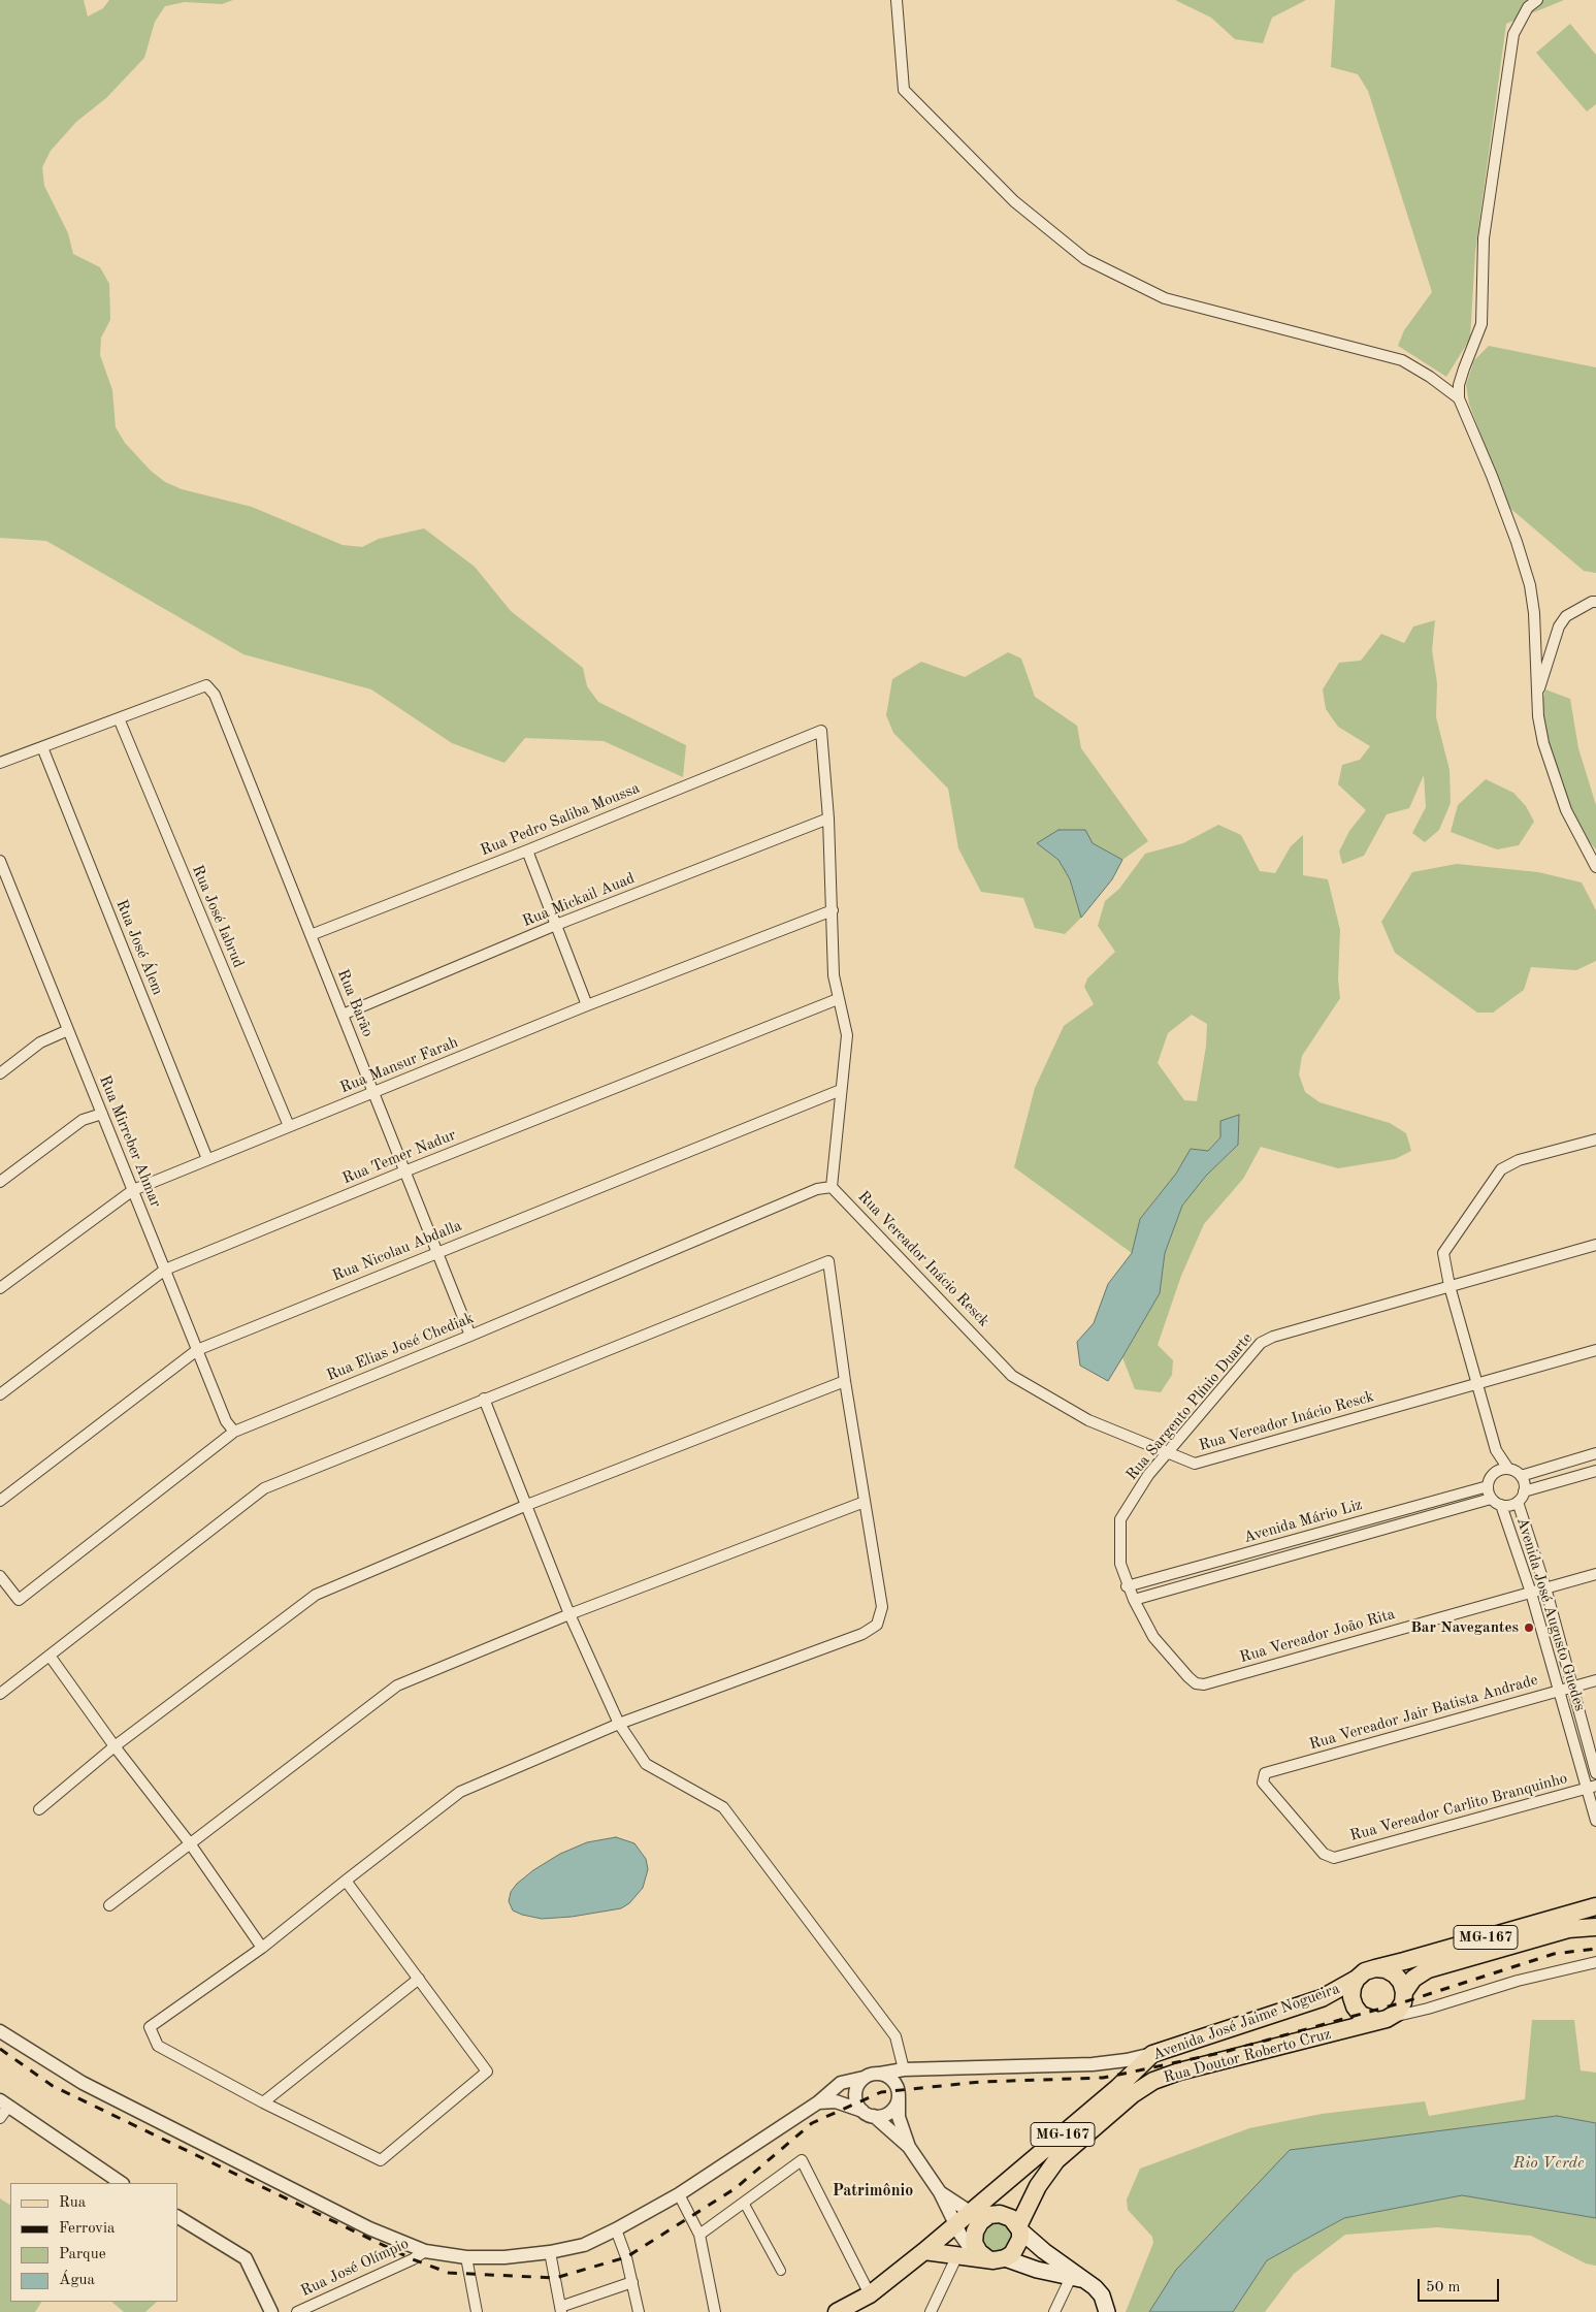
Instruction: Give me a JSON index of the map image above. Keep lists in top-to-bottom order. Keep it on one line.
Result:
{"streets":{"main road":["MG-167","Avenida José Jaime Nogueira","Rua Doutor Roberto Cruz"],"street":["Rua Pedro Saliba Moussa","Rua Mickail Auad","Rua José Iabrud","Rua José Álem","Rua Barão","Rua Mansur Farah","Rua Mirreber Ahmar","Rua Temer Nadur","Rua Nicolau Abdalla","Rua Vereador Inácio Resck","Rua Elias José Chediak","Rua Sargento Plínio Duarte","Avenida Mário Liz","Avenida José Augusto Guedes","Rua Vereador João Rita","Rua Vereador Jair Batista Andrade","Rua Vereador Carlito Branquinho","Rua José Olímpio"]},"crossings":[["Rua Pedro Saliba Moussa","Rua Mickail Auad"],["Rua Pedro Saliba Moussa","Rua Barão"],["Rua Mickail Auad","Rua Barão"],["Rua José Iabrud","Rua Barão"],["Rua José Iabrud","Rua Mansur Farah"],["Rua José Álem","Rua Mansur Farah"],["Rua Barão","Rua Mansur Farah"],["Rua Barão","Rua Temer Nadur"],["Rua Barão","Rua Nicolau Abdalla"],["Rua Barão","Rua Elias José Chediak"],["Rua Mansur Farah","Rua Mirreber Ahmar"],["Rua Mirreber Ahmar","Rua Temer Nadur"],["Rua Mirreber Ahmar","Rua Nicolau Abdalla"],["Rua Mirreber Ahmar","Rua Elias José Chediak"],["Rua Vereador Inácio Resck","Rua Elias José Chediak"],["Rua Vereador Inácio Resck","Rua Sargento Plínio Duarte"],["Rua Sargento Plínio Duarte","Avenida Mário Liz"],["Rua Sargento Plínio Duarte","Rua Vereador João Rita"],["Avenida Mário Liz","Avenida José Augusto Guedes"],["Avenida José Augusto Guedes","Rua Vereador João Rita"],["Avenida José Augusto Guedes","Rua Vereador Jair Batista Andrade"],["Avenida José Augusto Guedes","Rua Vereador Carlito Branquinho"],["Rua Vereador Jair Batista Andrade","Rua Vereador Carlito Branquinho"],["MG-167","Avenida José Jaime Nogueira"],["MG-167","Rua Doutor Roberto Cruz"],["Avenida José Jaime Nogueira","Rua Doutor Roberto Cruz"]],"districts":["Patrimônio"],"water":["Rio Verde"],"places":["Bar Navegantes"],"legend":["Rua","Ferrovia","Parque","Água"],"scale_bar":"50 m"}
